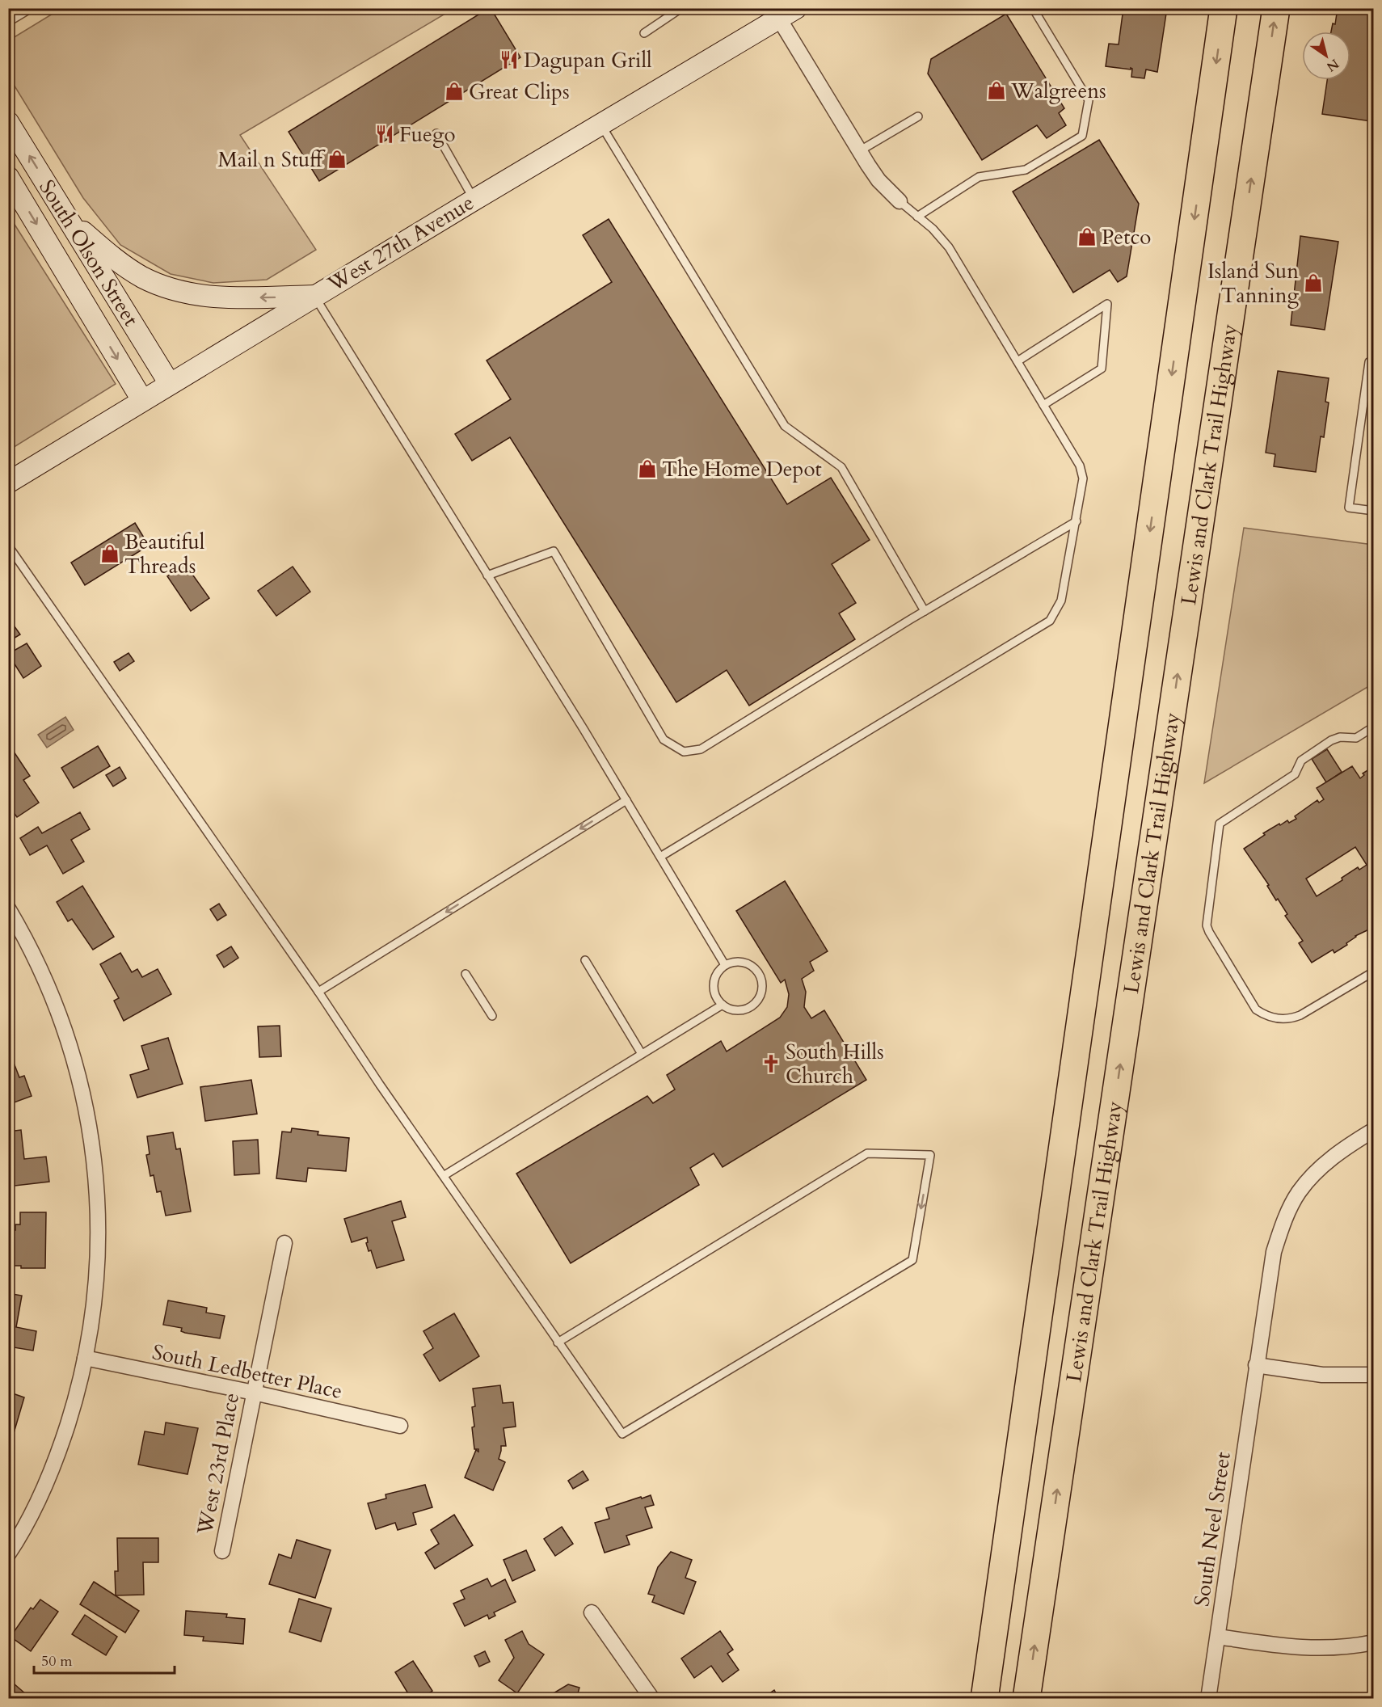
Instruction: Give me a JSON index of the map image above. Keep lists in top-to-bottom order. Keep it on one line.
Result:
{"streets":{"highway":["Lewis and Clark Trail Highway"],"main road":["West 27th Avenue","South Olson Street"],"street":["South Ledbetter Place","West 23rd Place","South Neel Street"]},"crossings":[["West 27th Avenue","South Olson Street"],["South Ledbetter Place","West 23rd Place"]],"places":{"restaurant":["Dagupan Grill","Fuego"],"shop":["Walgreens","Great Clips","Mail n Stuff","Petco","Island Sun Tanning","The Home Depot","Beautiful Threads"],"church":["South Hills Church"]},"scale_bar":"50 m","north":"bottom right"}
